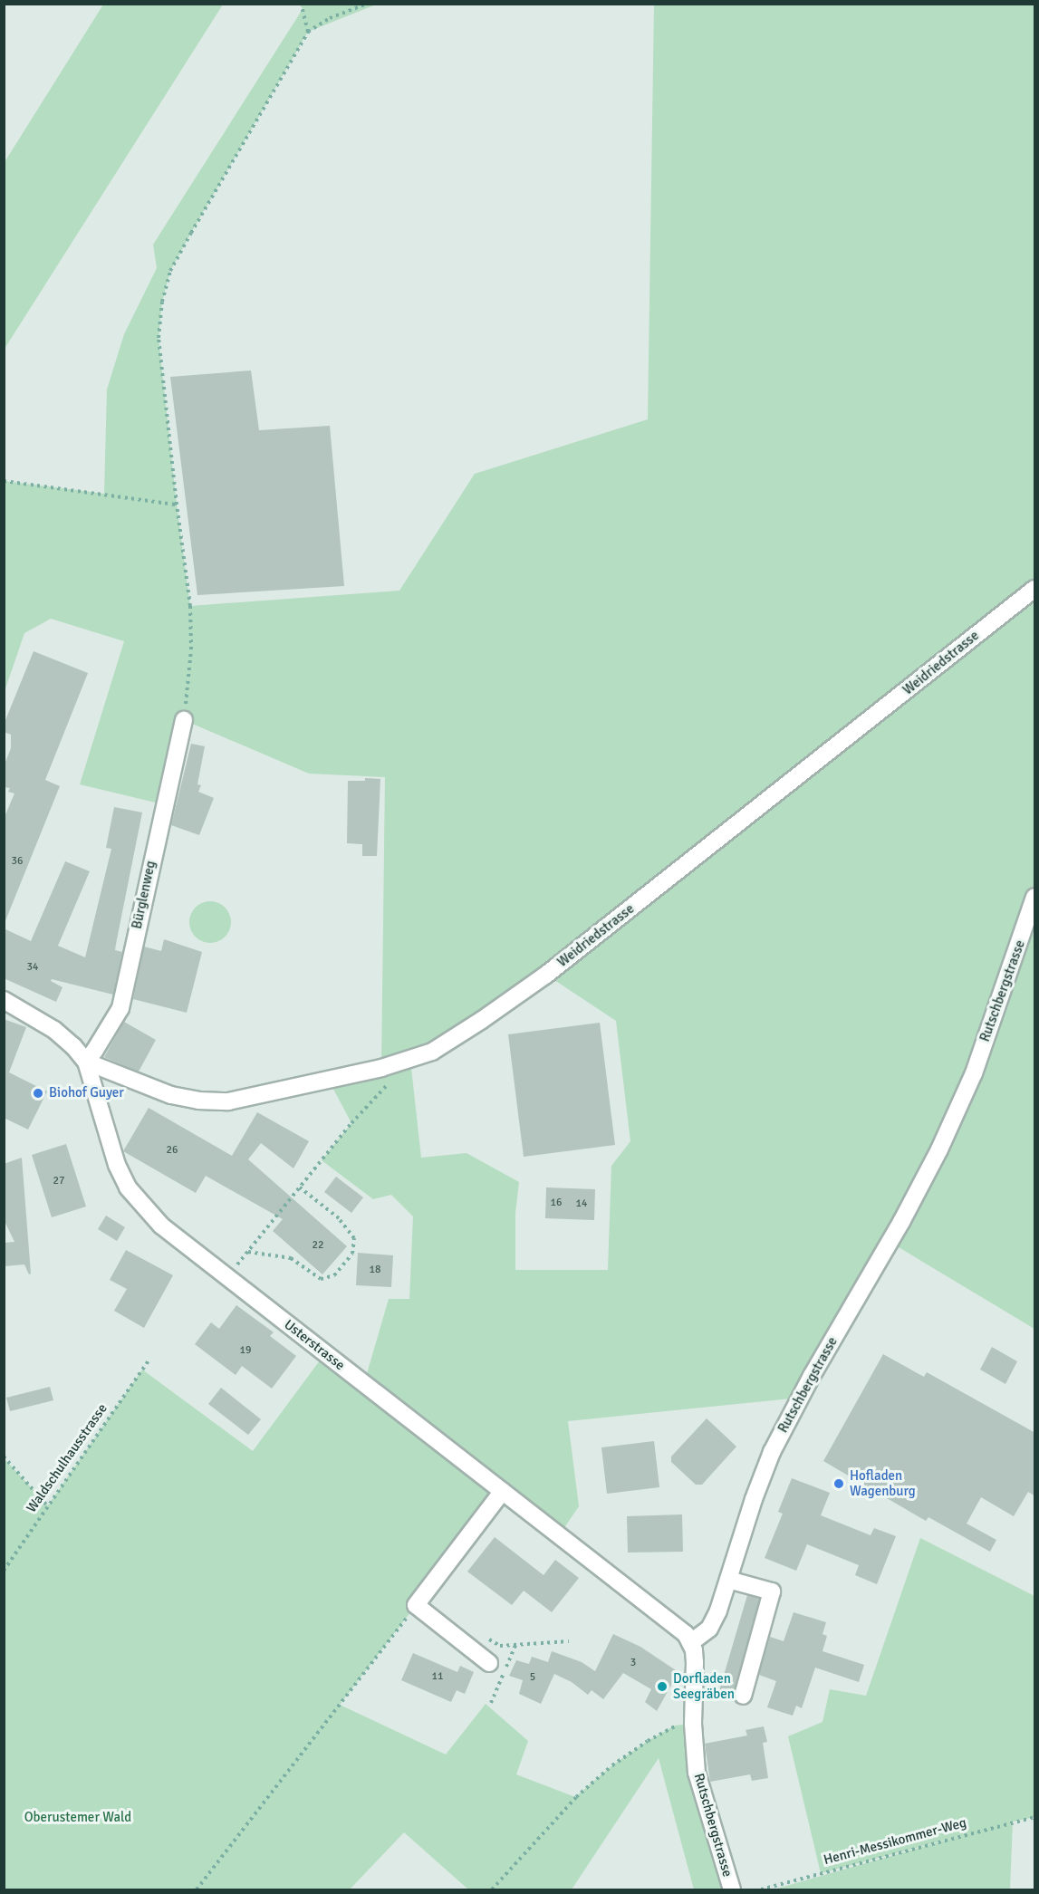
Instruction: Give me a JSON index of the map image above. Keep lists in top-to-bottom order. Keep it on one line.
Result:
{"streets":{"street":["Weidriedstrasse","Bürglenweg","Rutschbergstrasse","Usterstrasse"],"path":["Waldschulhausstrasse","Henri-Messikommer-Weg"]},"crossings":[["Weidriedstrasse","Bürglenweg"],["Weidriedstrasse","Usterstrasse"],["Bürglenweg","Usterstrasse"],["Rutschbergstrasse","Usterstrasse"]],"parks":["Oberustemer Wald"],"places":["Biohof Guyer","Hofladen Wagenburg","Dorfladen Seegräben"],"house_numbers":["36","34","26","27","16","14","22","18","19","3","11","5"]}
